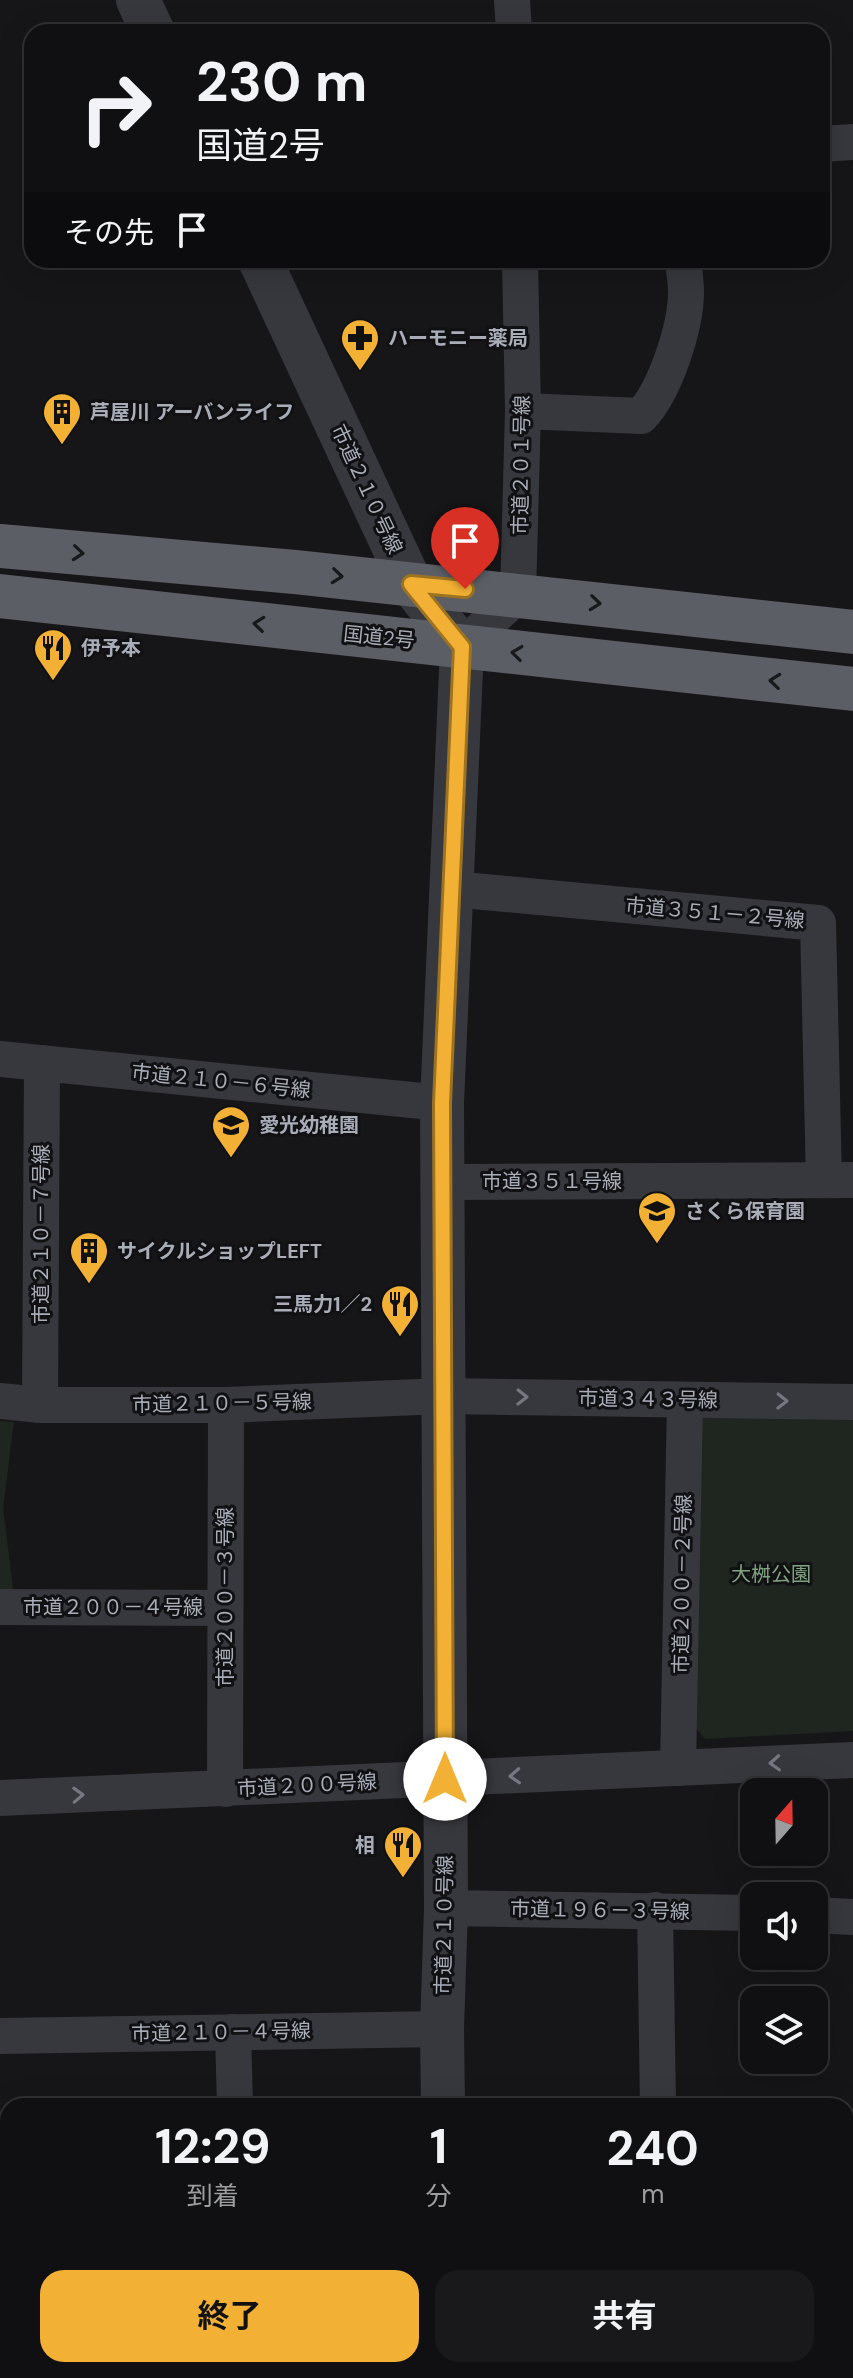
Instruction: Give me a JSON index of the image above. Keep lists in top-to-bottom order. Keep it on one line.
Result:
{"streets":{"highway":["国道2号"],"street":["市道２０１号線","市道２１０号線","市道３５１－２号線","市道２１０－６号線","市道３５１号線","市道２１０－７号線","市道３４３号線","市道２１０－５号線","市道２００－２号線","市道２００－３号線","市道２００－４号線","市道２００号線","市道１９６－３号線","市道２１０－４号線"]},"crossings":[["市道２１０号線","国道2号"],["市道２１０号線","市道３５１－２号線"],["市道２１０号線","市道２１０－６号線"],["市道２１０号線","市道３５１号線"],["市道２１０号線","市道３４３号線"],["市道２１０号線","市道２１０－５号線"],["市道２１０号線","市道２００号線"],["市道２１０号線","市道１９６－３号線"],["市道２１０号線","市道２１０－４号線"],["市道３５１－２号線","市道３５１号線"],["市道２１０－６号線","市道２１０－７号線"],["市道２１０－７号線","市道２１０－５号線"],["市道３４３号線","市道２１０－５号線"],["市道３４３号線","市道２００－２号線"],["市道２１０－５号線","市道２００－３号線"],["市道２００－２号線","市道２００号線"],["市道２００－３号線","市道２００－４号線"],["市道２００－３号線","市道２００号線"]],"one_way":["市道３４３号線"],"parks":["大桝公園"],"places":{"pharmacy":["ハーモニー薬局"],"building":["芦屋川 アーバンライフ","サイクルショップLEFT"],"restaurant":["伊予本","三馬力1／2","相"],"school or university":["愛光幼稚園","さくら保育園"]},"north":"top","page":{"turn":["230 m","国道2号"],"then":"その先","eta":["12:29","到着","1","分","240","m"],"buttons":["終了","共有"]}}
